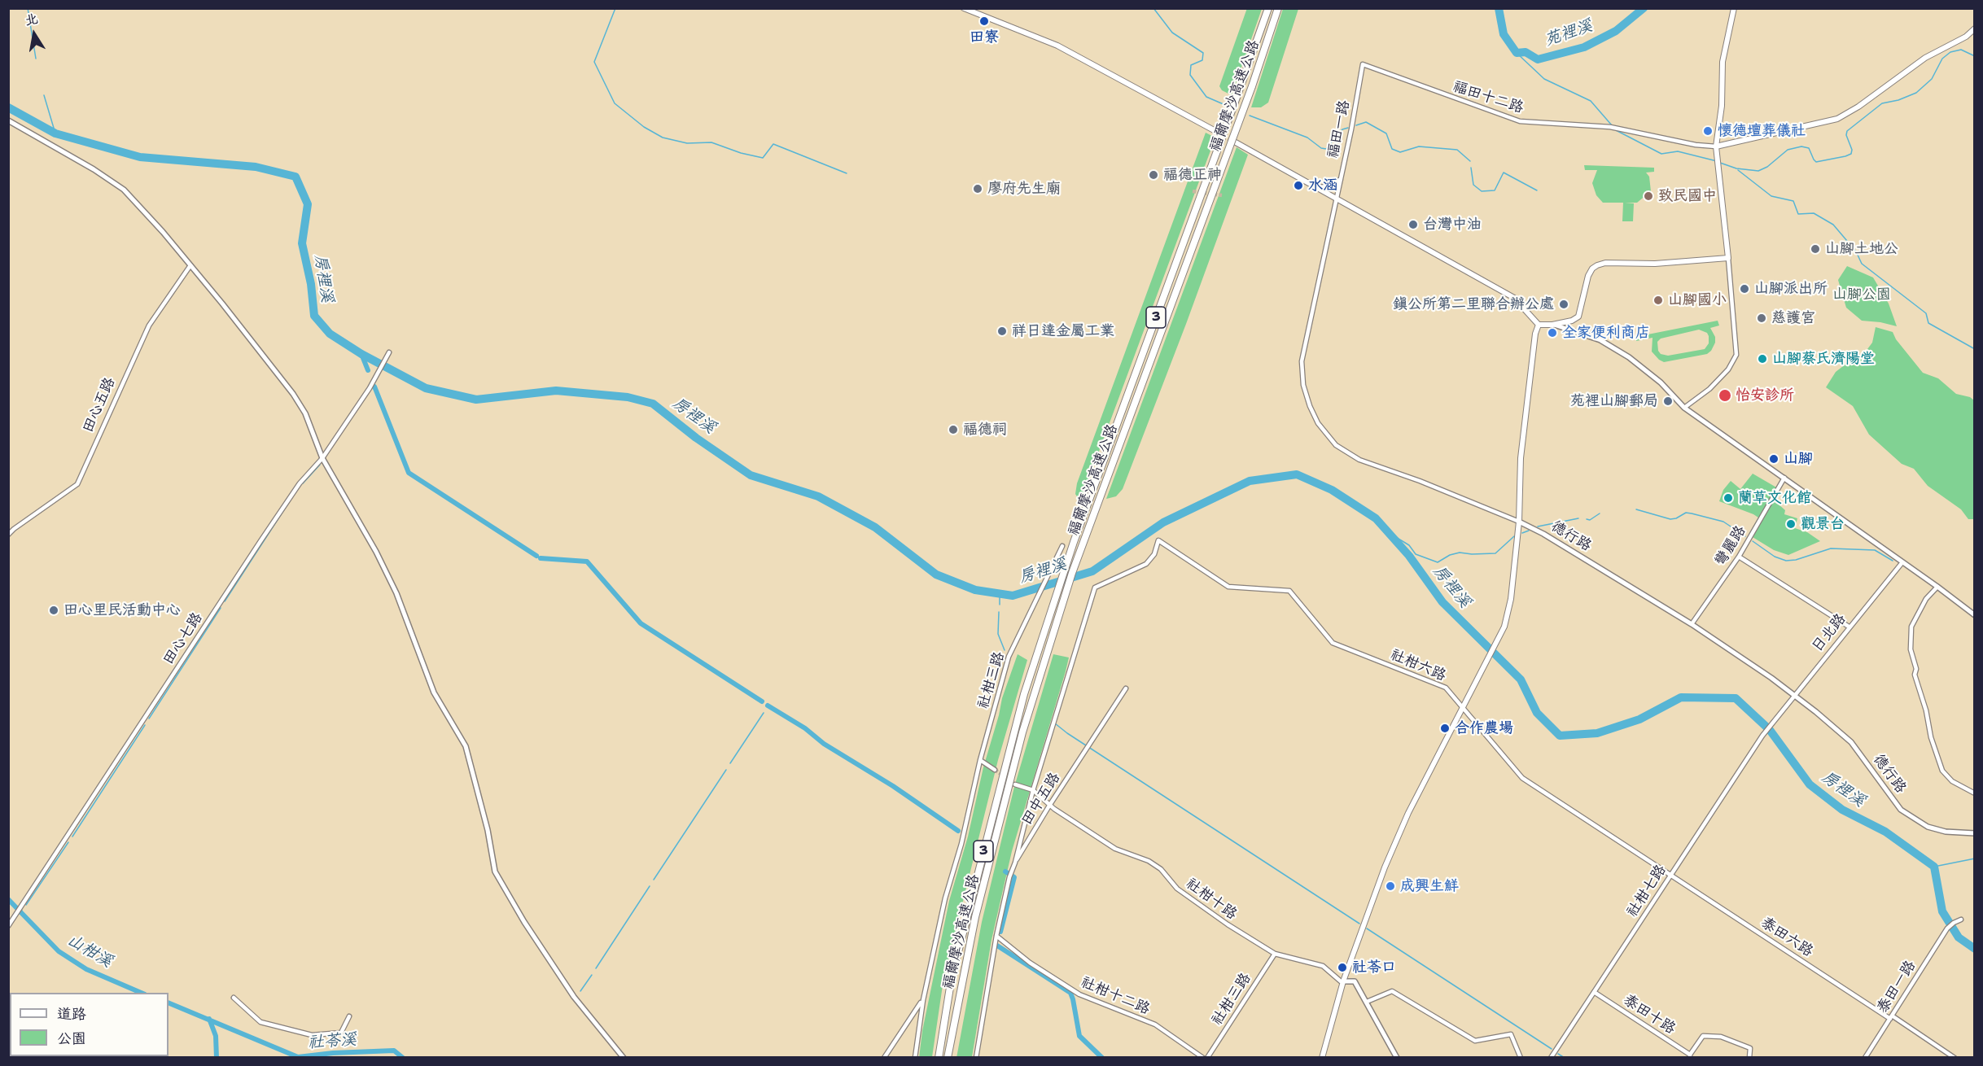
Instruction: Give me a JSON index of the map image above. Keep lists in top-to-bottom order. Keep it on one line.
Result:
{"streets":{"highway":["福爾摩沙高速公路","3"],"street":["福田十二路","福田一路","田心五路","德行路","彎麗路","日北路","田心七路","社柑六路","社柑三路","田中五路","社柑七路","社柑十路","泰田六路","泰田一路","社柑十二路","泰田十路"]},"crossings":[["福田十二路","福田一路"],["福田一路","德行路"],["德行路","彎麗路"],["德行路","日北路"],["日北路","社柑七路"],["社柑六路","社柑七路"],["社柑六路","社柑十路"],["社柑六路","泰田六路"],["社柑三路","社柑十路"],["田中五路","社柑十路"],["社柑七路","泰田六路"],["社柑七路","泰田十路"],["泰田六路","泰田一路"]],"water":["苑裡溪","房裡溪","山柑溪","社苓溪"],"parks":["山腳公園"],"places":["田寮","懷德壇葬儀社","福德正神","水涵","廖府先生廟","致民國中","台灣中油","山腳土地公","山腳派出所","山腳國小","鎮公所第二里聯合辦公處","慈護宮","祥日達金屬工業","全家便利商店","山腳蔡氏濟陽堂","怡安診所","苑裡山腳郵局","福德祠","山腳","蘭草文化館","觀景台","田心里民活動中心","合作農場","成興生鮮","社苓口"],"legend":["道路","公園"],"north":"top"}
